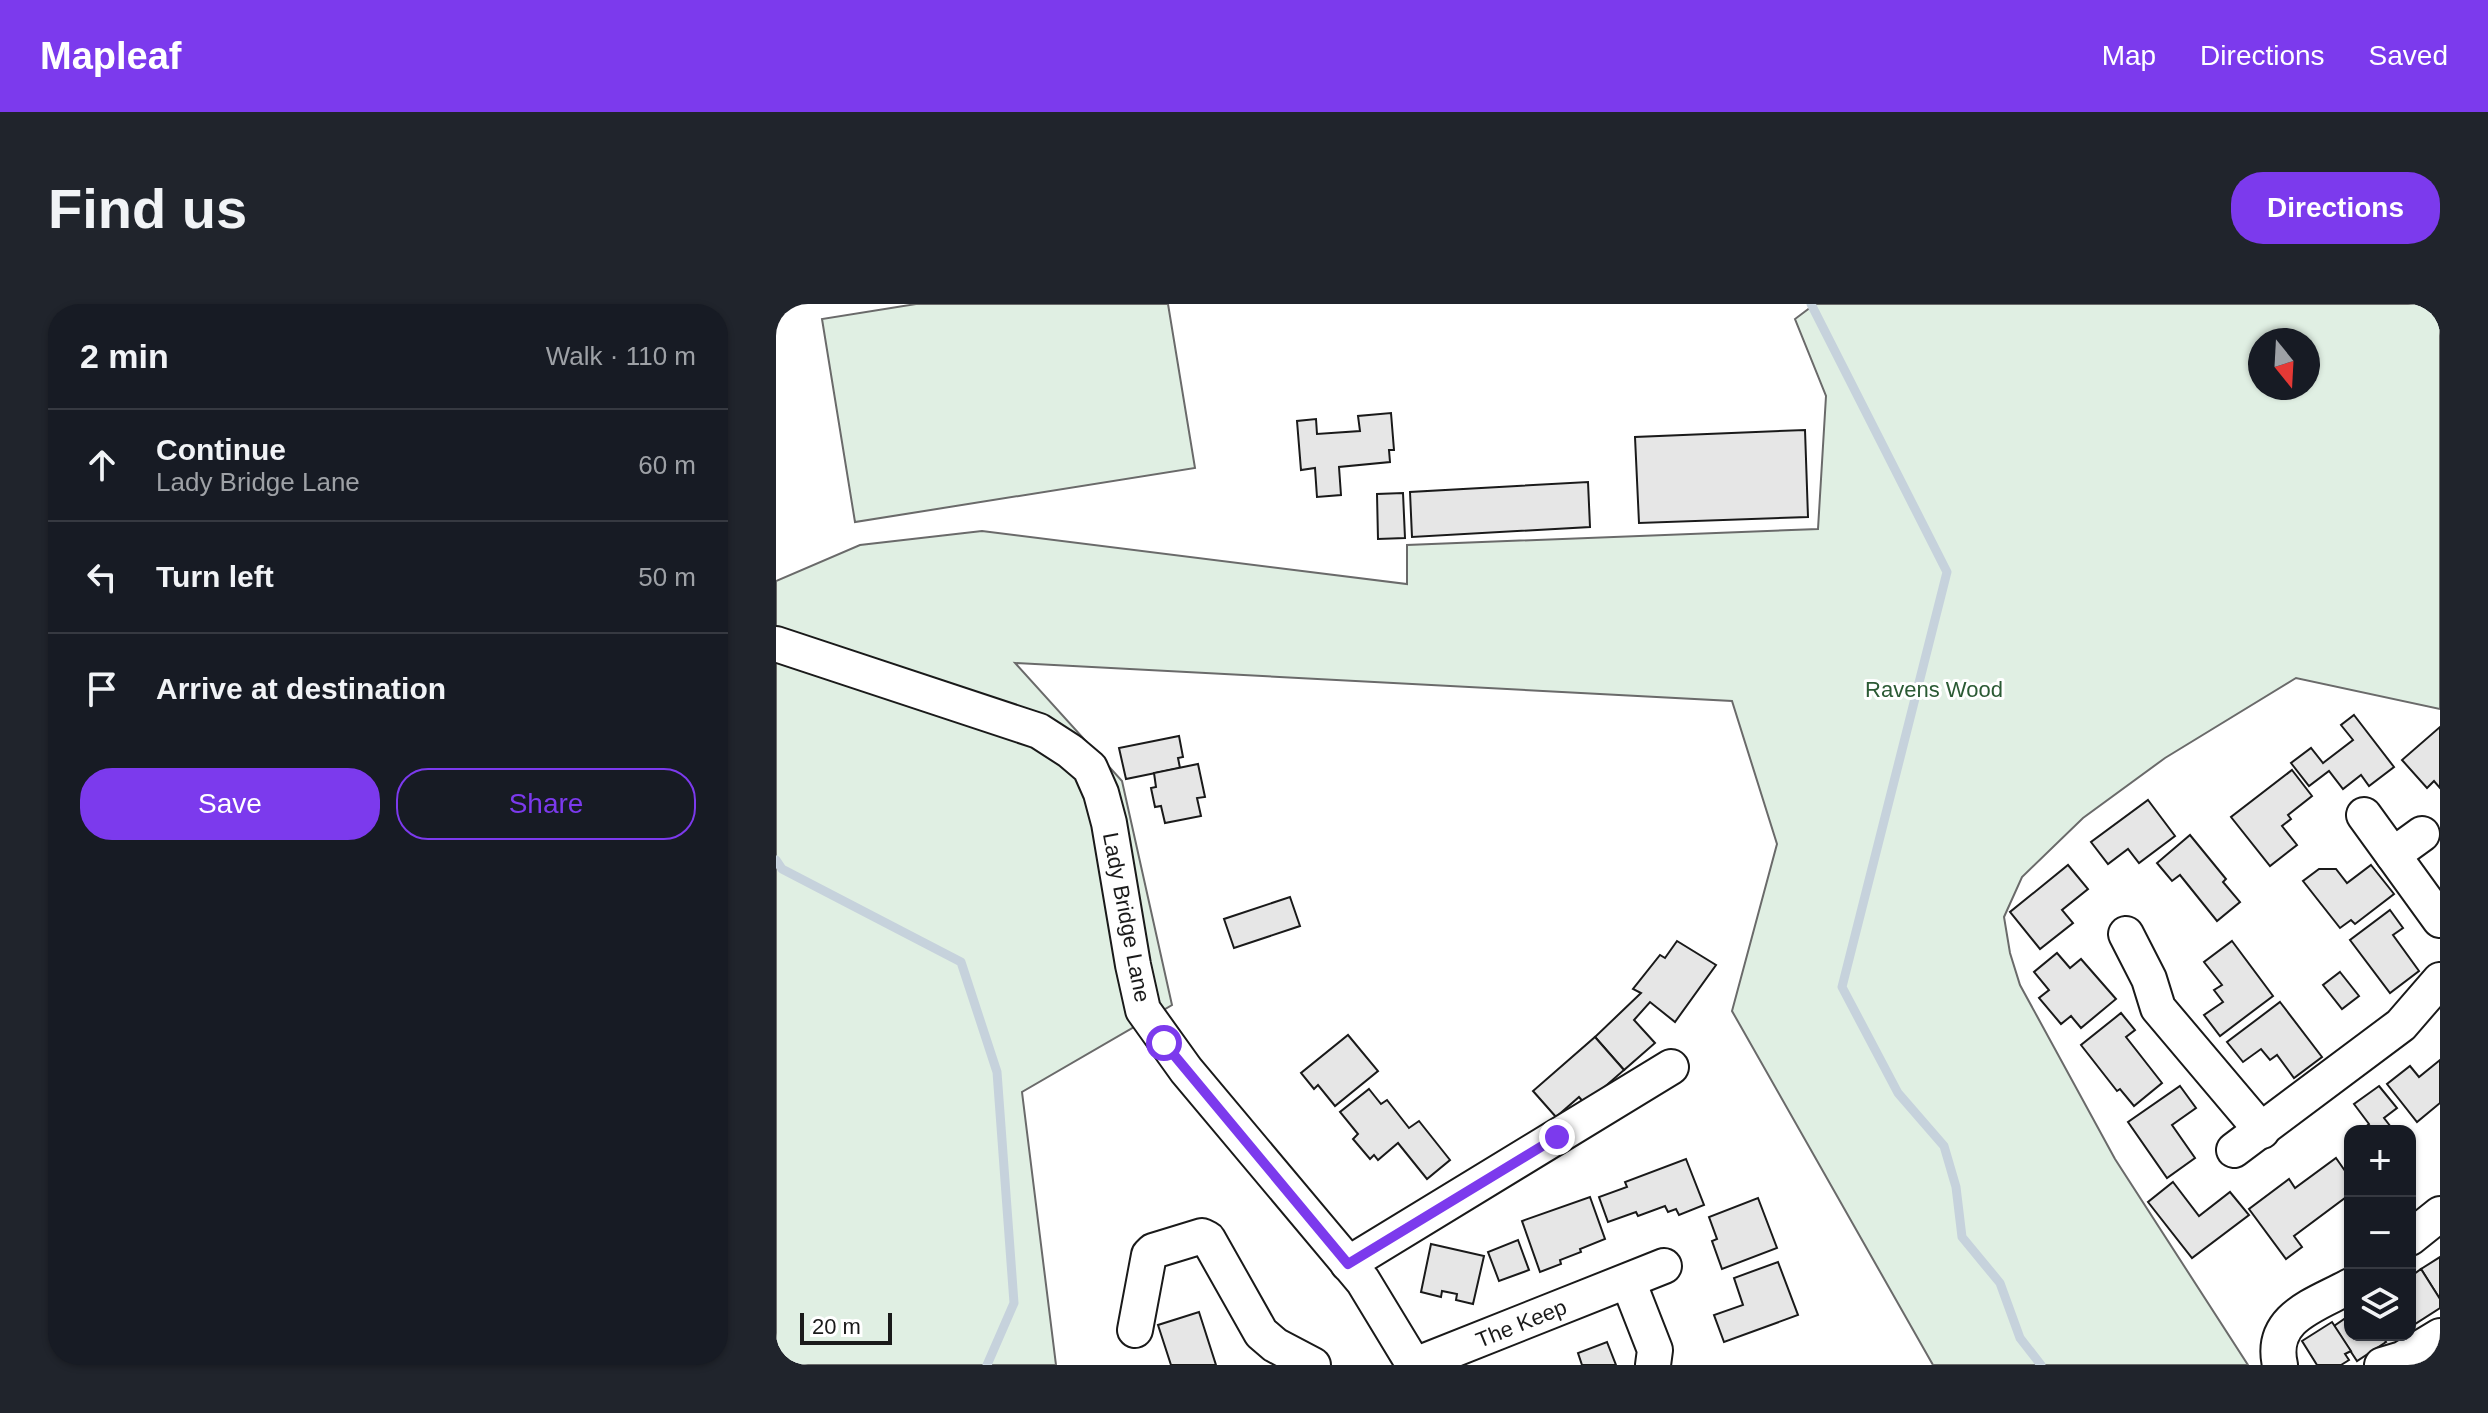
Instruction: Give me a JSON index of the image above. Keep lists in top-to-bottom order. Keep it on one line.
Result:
{"streets":{"street":["Lady Bridge Lane","The Keep"]},"crossings":[["Lady Bridge Lane","The Keep"]],"parks":["Ravens Wood"],"scale_bar":"20 m","north":"bottom","page":{"header":"Mapleaf","nav":["Map","Directions","Saved"],"buttons":["Directions",["Save","Share"]],"title":"Find us","heading":["2 min","Walk · 110 m"],"list":[["Continue","Lady Bridge Lane","60 m"],["Turn left","50 m"],"Arrive at destination"],"map_buttons":["+","−"],"scale":"20 m"}}
